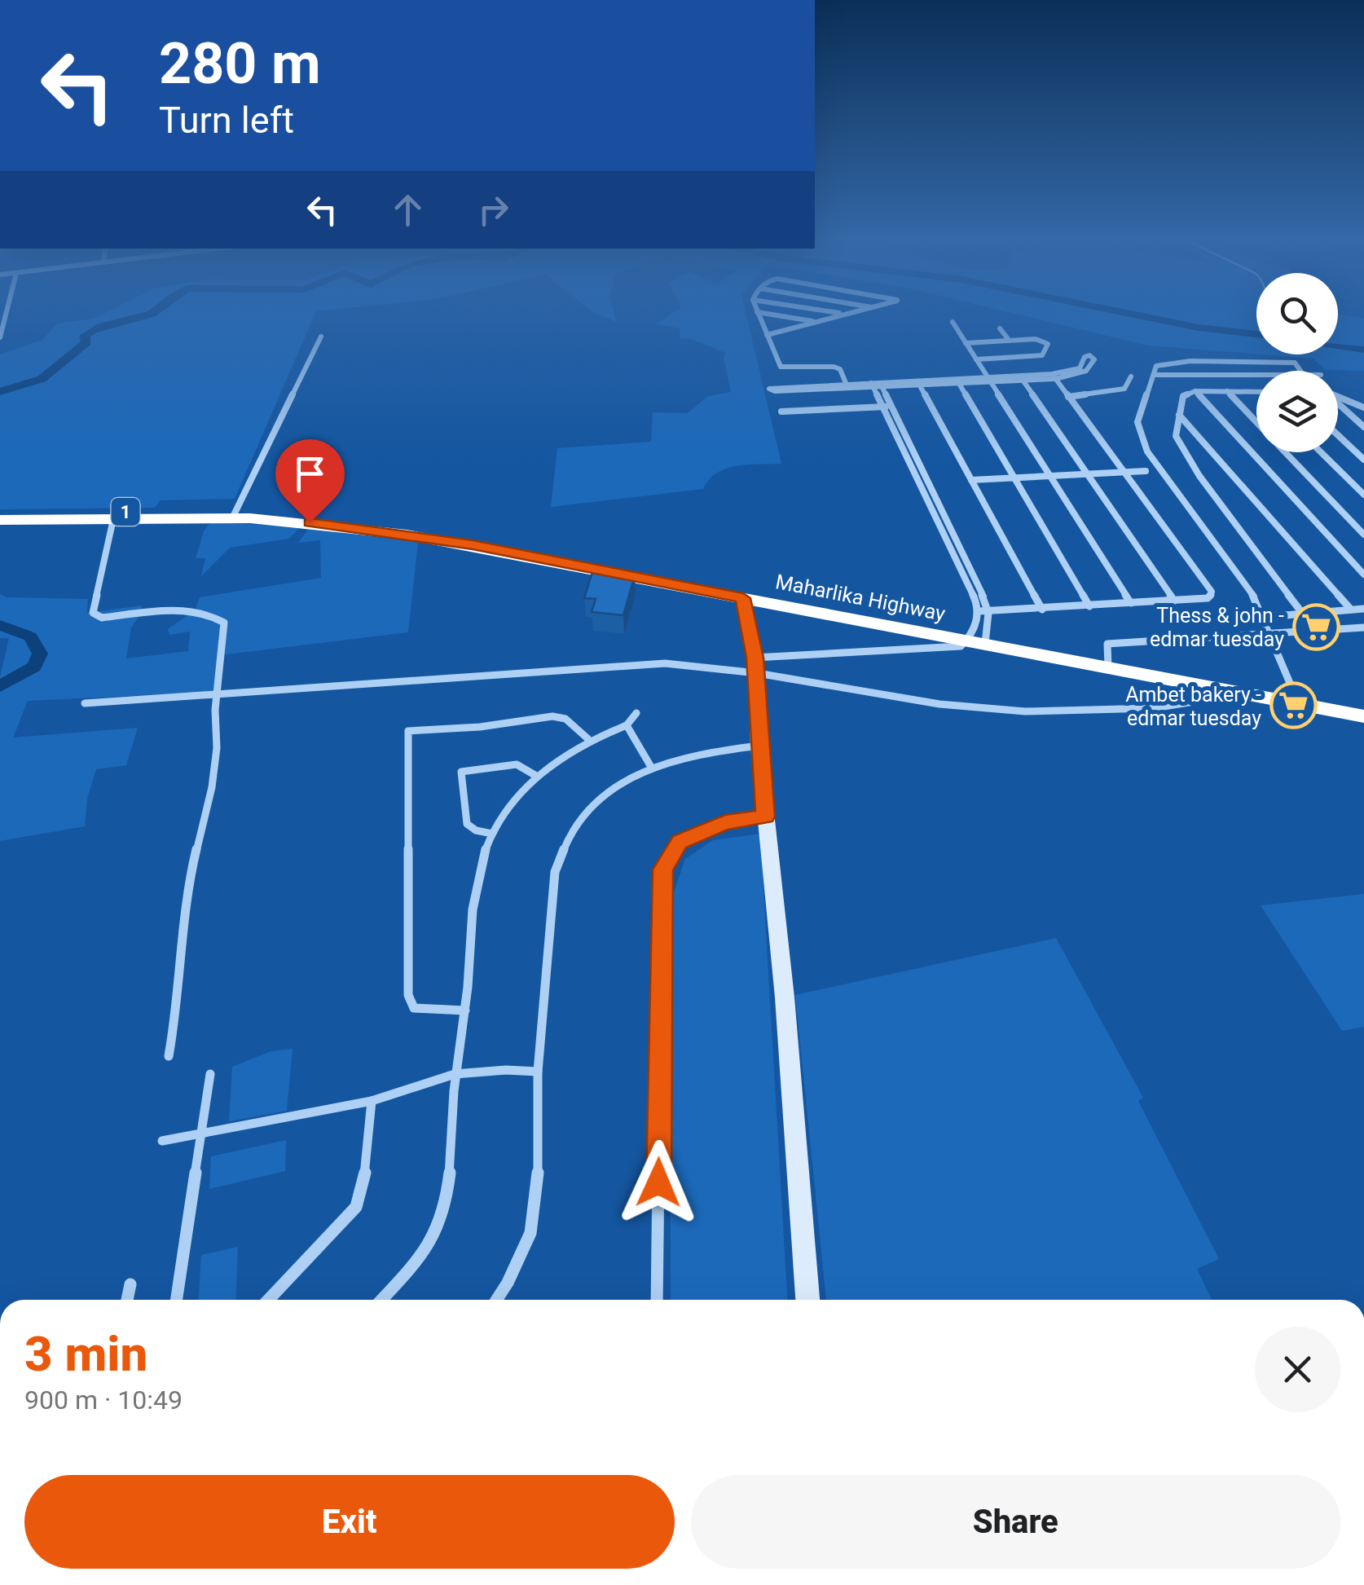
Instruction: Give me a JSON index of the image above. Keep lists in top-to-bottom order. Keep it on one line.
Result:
{"streets":{"highway":["1","Maharlika Highway"]},"places":{"supermarket":["Thess & john - edmar tuesday","Ambet bakery - edmar tuesday"]},"page":{"turn":["280 m","Turn left"],"heading":["3 min","900 m · 10:49"],"buttons":["Exit","Share"]}}
